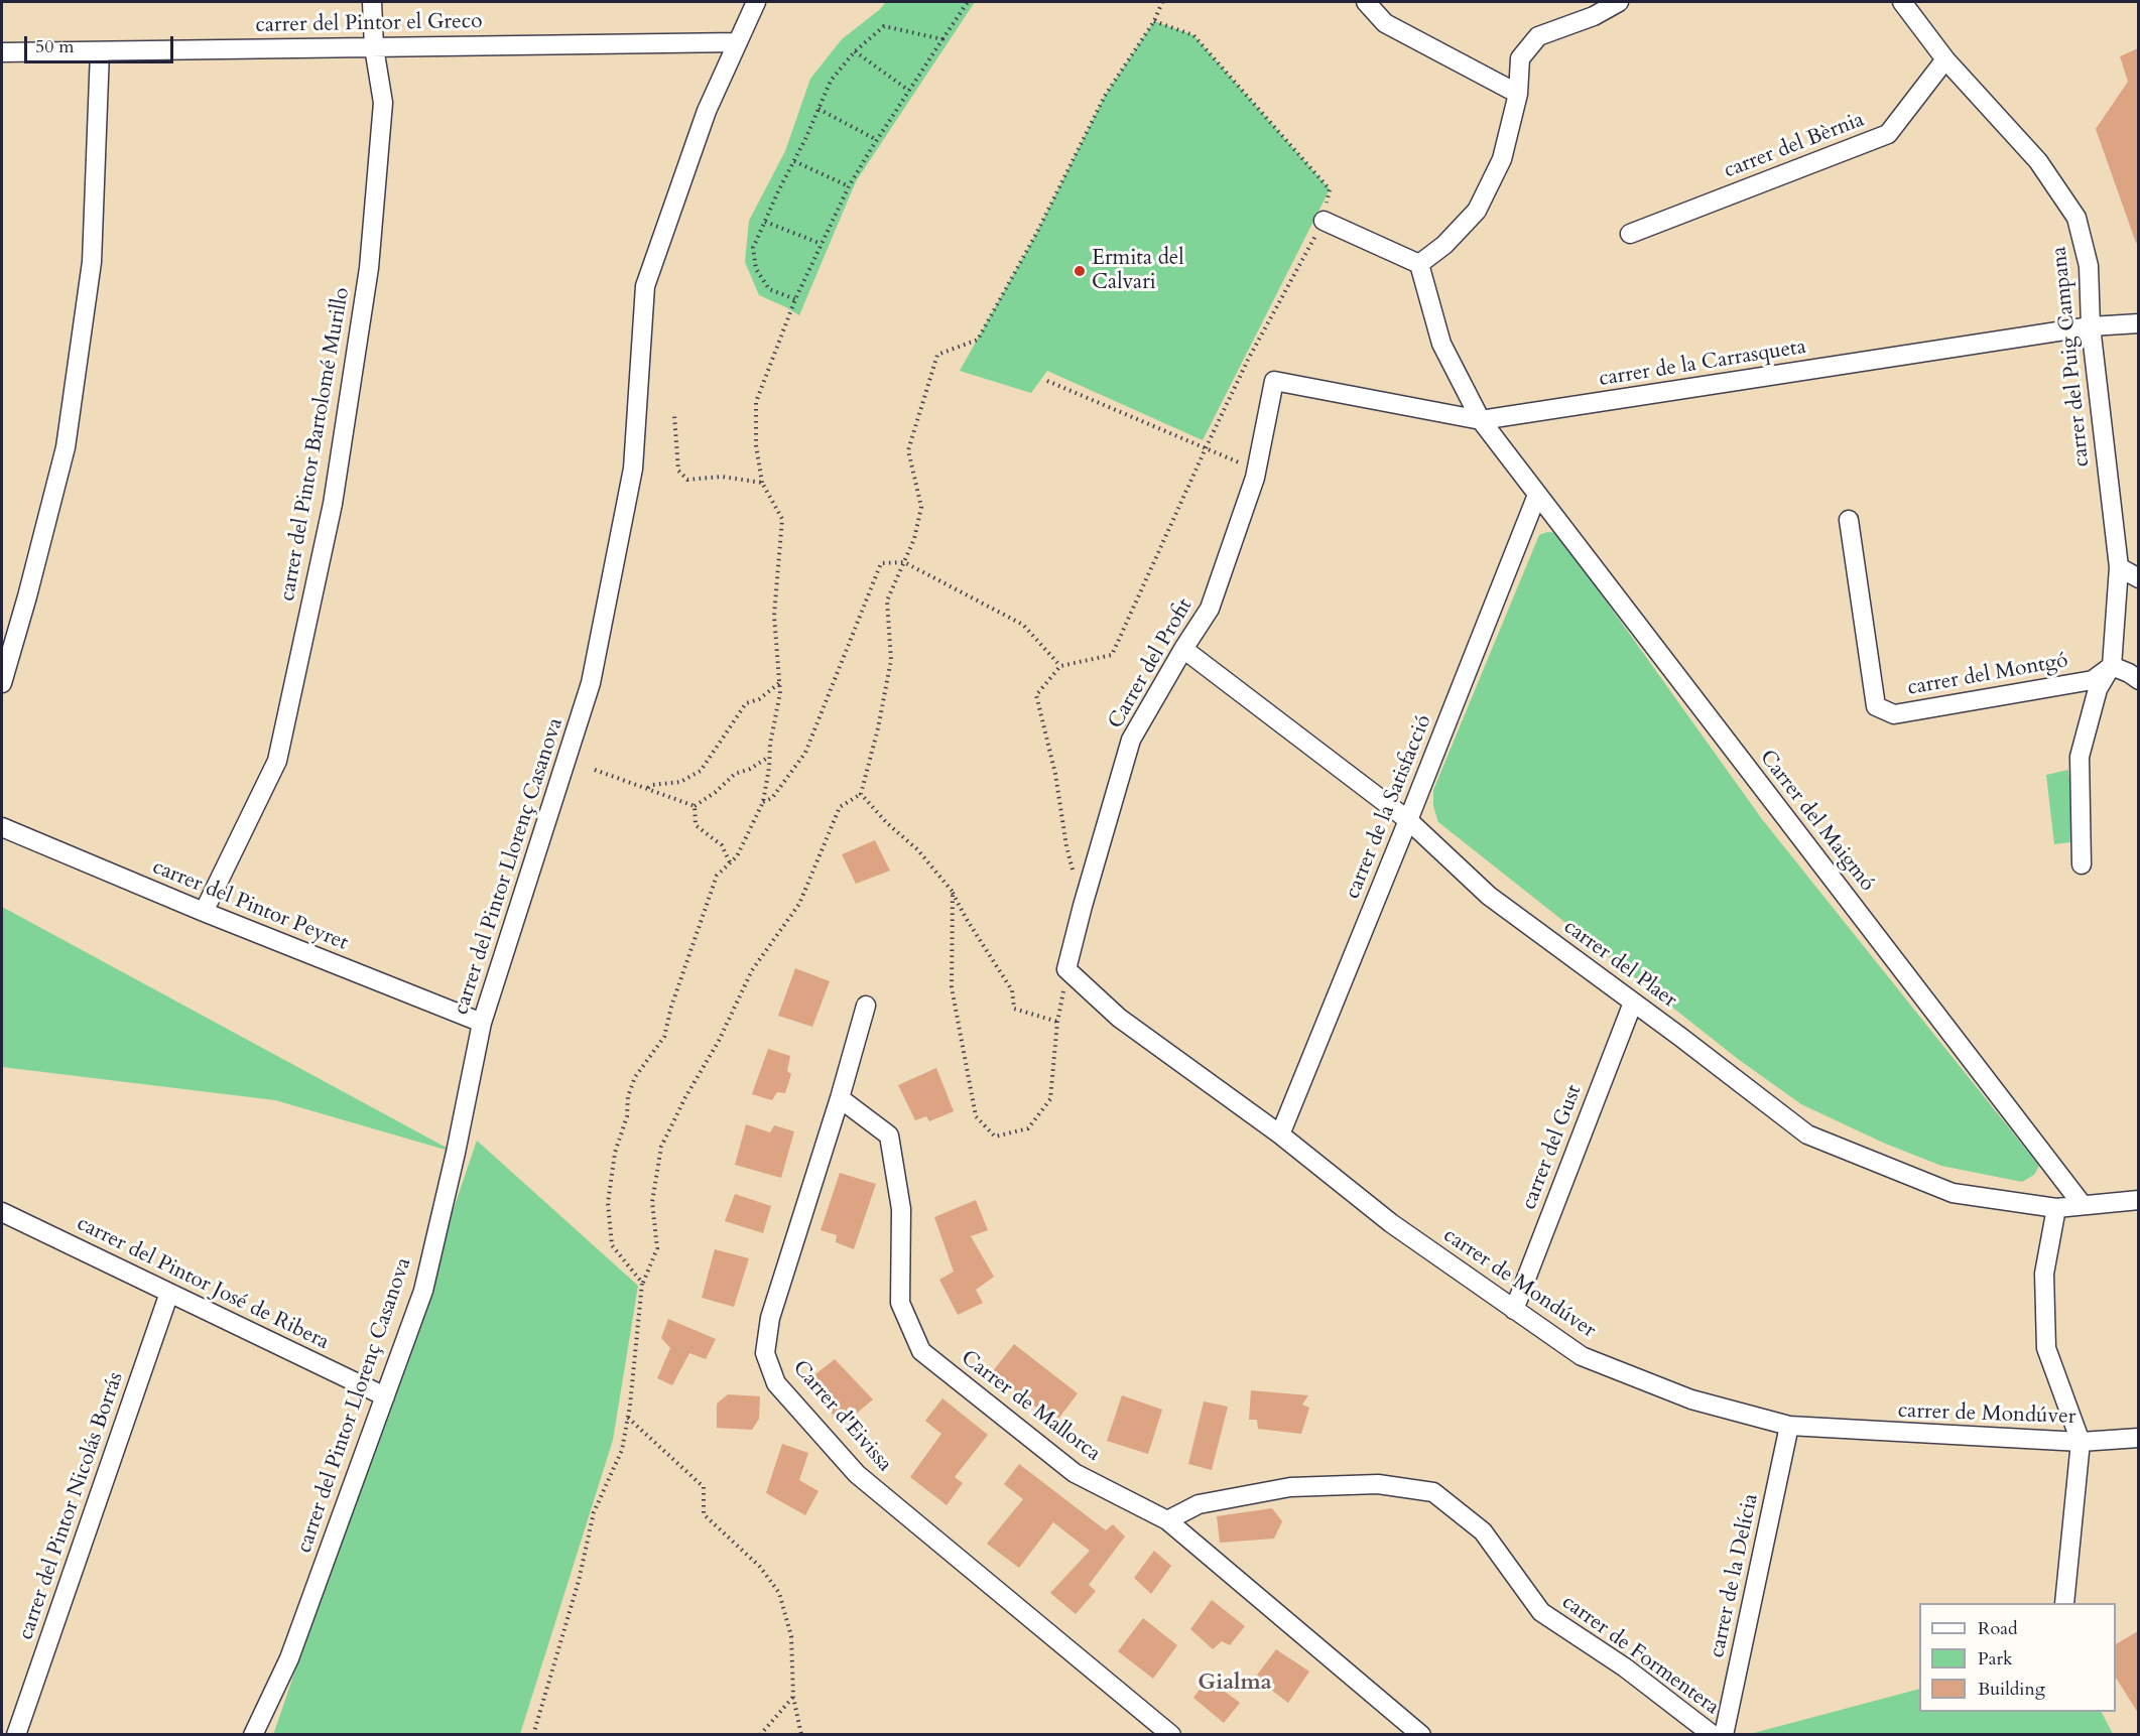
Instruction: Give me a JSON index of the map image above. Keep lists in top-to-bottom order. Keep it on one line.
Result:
{"streets":{"street":["carrer del Pintor el Greco","carrer del Bèrnia","carrer del Puig Campana","carrer de la Carrasqueta","carrer del Pintor Bartolomé Murillo","Carrer del Profit","carrer del Montgó","carrer de la Satisfacció","Carrer del Maigmó","carrer del Pintor Llorenç Casanova","carrer del Pintor Peyret","carrer del Plaer","carrer del Gust","carrer del Pintor José de Ribera","carrer de Mondúver","Carrer de Mallorca","Carrer d'Eivissa","carrer del Pintor Nicolás Borrás","carrer de la Delícia","carrer de Formentera"]},"crossings":[["carrer del Pintor el Greco","carrer del Pintor Bartolomé Murillo"],["carrer del Pintor el Greco","carrer del Pintor Llorenç Casanova"],["carrer del Bèrnia","carrer del Puig Campana"],["carrer del Puig Campana","carrer de la Carrasqueta"],["carrer del Puig Campana","carrer del Montgó"],["carrer de la Carrasqueta","Carrer del Profit"],["carrer de la Carrasqueta","Carrer del Maigmó"],["carrer del Pintor Bartolomé Murillo","carrer del Pintor Peyret"],["Carrer del Profit","carrer del Plaer"],["Carrer del Profit","carrer de Mondúver"],["carrer de la Satisfacció","Carrer del Maigmó"],["carrer de la Satisfacció","carrer del Plaer"],["carrer de la Satisfacció","carrer de Mondúver"],["Carrer del Maigmó","carrer del Plaer"],["carrer del Pintor Llorenç Casanova","carrer del Pintor Peyret"],["carrer del Pintor Llorenç Casanova","carrer del Pintor José de Ribera"],["carrer del Plaer","carrer del Gust"],["carrer del Gust","carrer de Mondúver"],["carrer del Pintor José de Ribera","carrer del Pintor Nicolás Borrás"],["carrer de Mondúver","carrer de la Delícia"],["Carrer de Mallorca","Carrer d'Eivissa"],["Carrer de Mallorca","carrer de Formentera"]],"districts":["Gialma"],"places":["Ermita del Calvari"],"legend":["Road","Park","Building"],"scale_bar":"50 m"}
